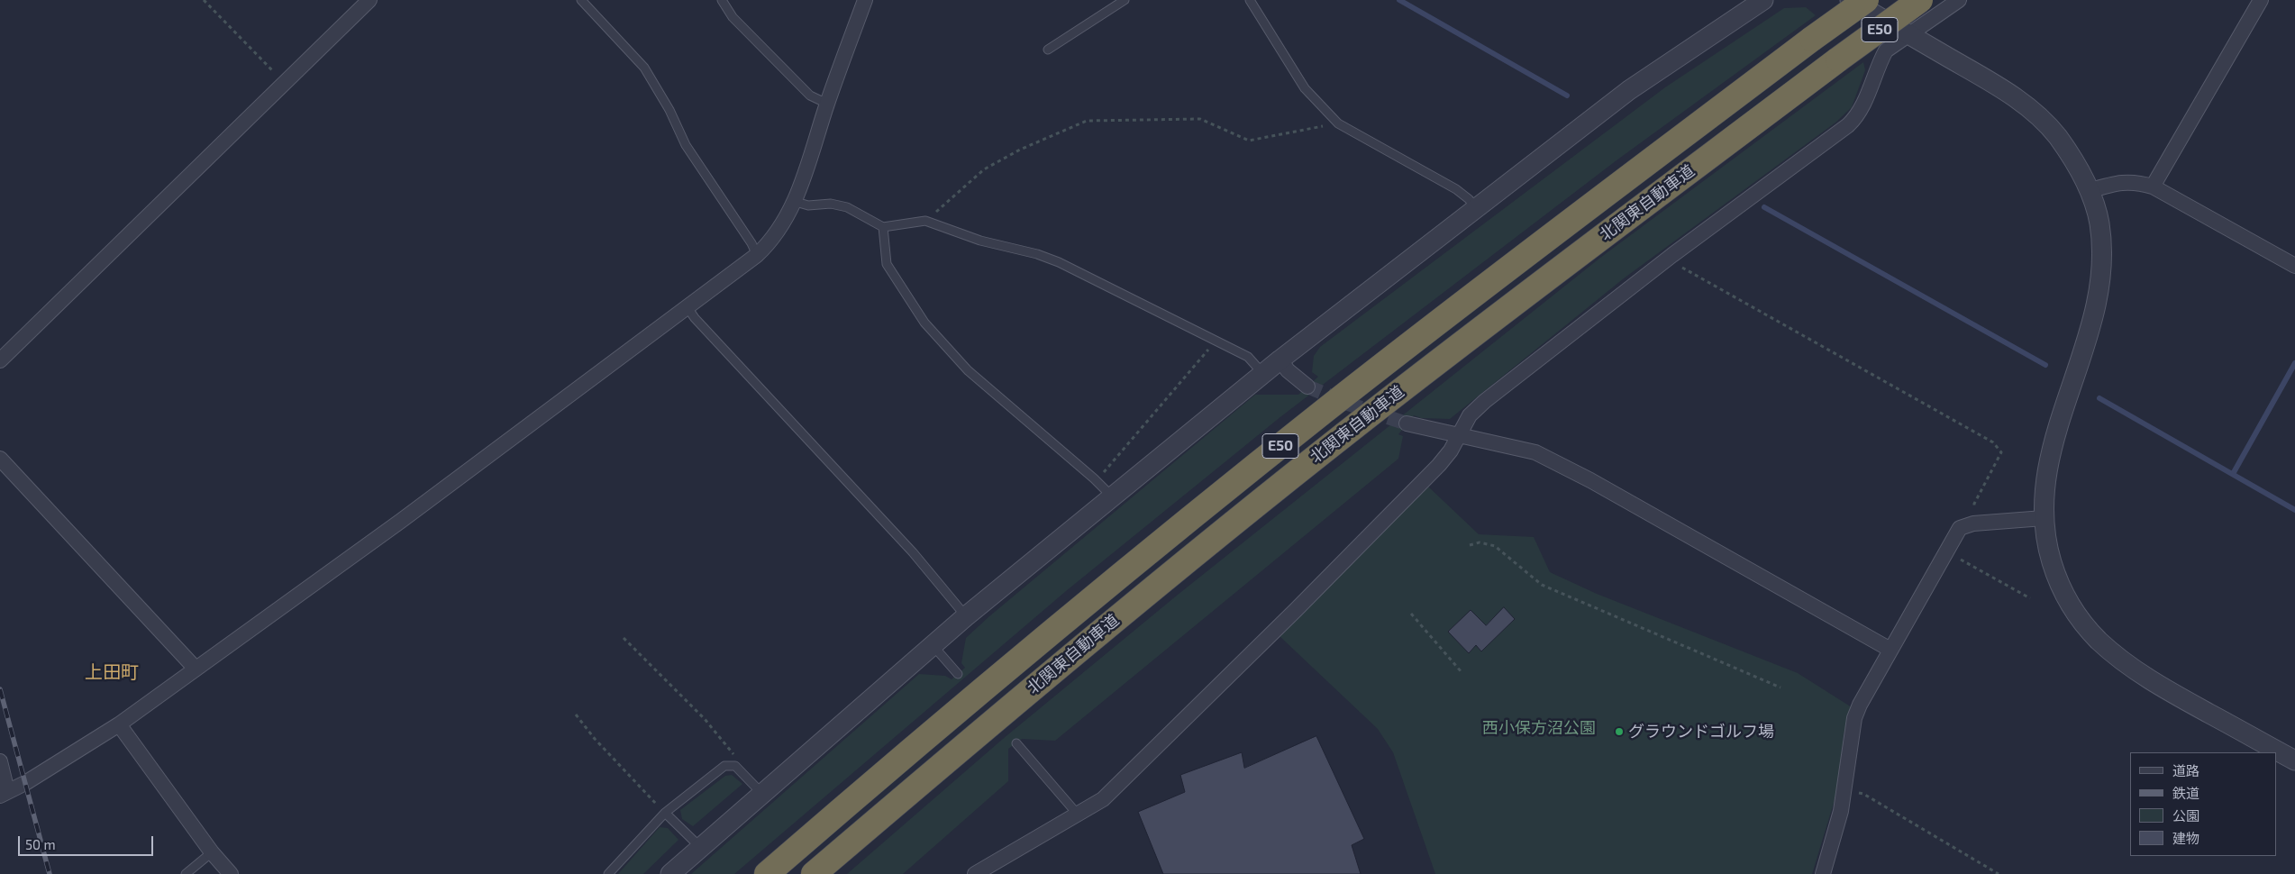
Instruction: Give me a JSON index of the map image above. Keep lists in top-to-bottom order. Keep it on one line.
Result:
{"streets":{"highway":["E50","北関東自動車道"]},"districts":["上田町"],"parks":["西小保方沼公園"],"places":["グラウンドゴルフ場"],"legend":["道路","鉄道","公園","建物"],"scale_bar":"50 m"}
